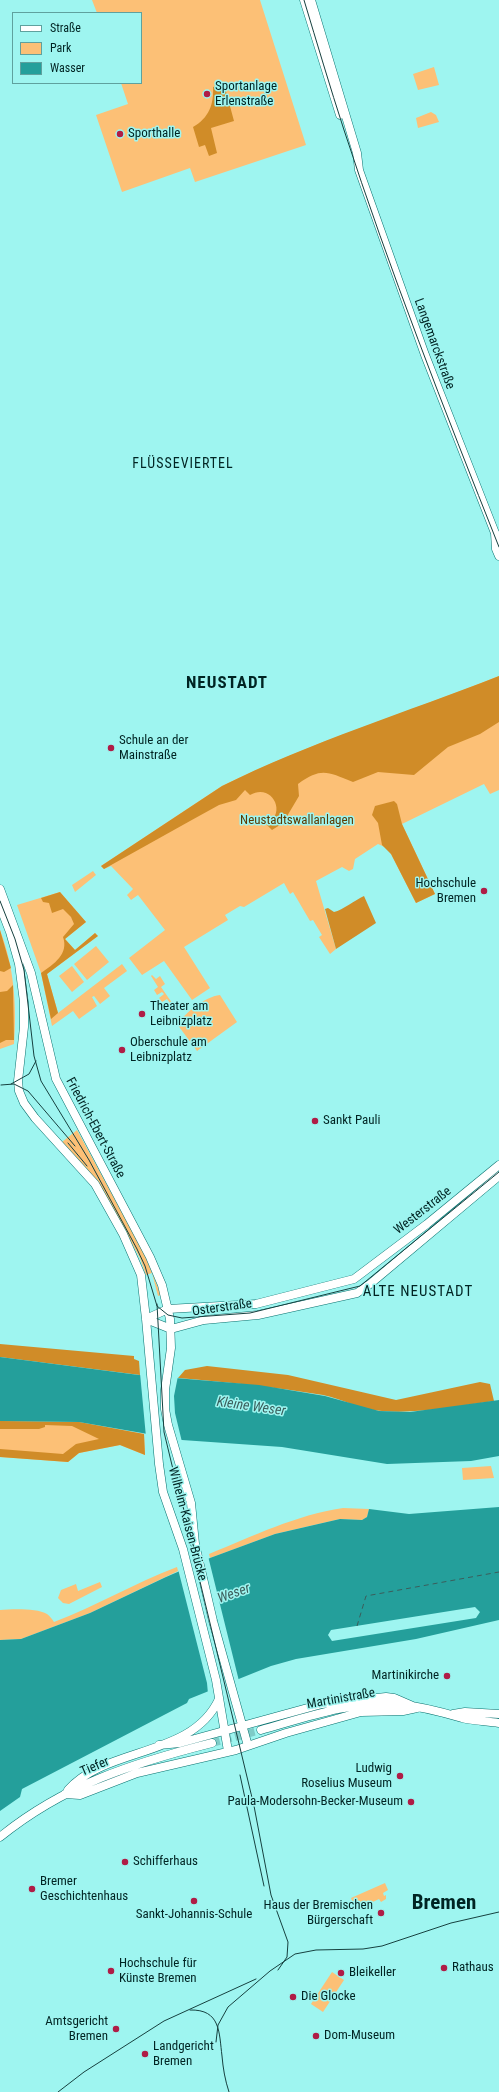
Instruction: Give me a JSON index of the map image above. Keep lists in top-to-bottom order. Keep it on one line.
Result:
{"streets":{"main road":["Langemarckstraße","Friedrich-Ebert-Straße","Westerstraße","Osterstraße","Wilhelm-Kaisen-Brücke","Martinistraße","Tiefer"]},"crossings":[["Friedrich-Ebert-Straße","Osterstraße"],["Friedrich-Ebert-Straße","Wilhelm-Kaisen-Brücke"],["Westerstraße","Osterstraße"]],"districts":["FLÜSSEVIERTEL","NEUSTADT","ALTE NEUSTADT","Bremen"],"water":["Kleine Weser","Weser"],"parks":["Neustadtswallanlagen"],"places":["Sportanlage Erlenstraße","Sporthalle","Schule an der Mainstraße","Hochschule Bremen","Theater am Leibnizplatz","Oberschule am Leibnizplatz","Sankt Pauli","Martinikirche","Ludwig Roselius Museum","Paula-Modersohn-Becker-Museum","Schifferhaus","Bremer Geschichtenhaus","Sankt-Johannis-Schule","Haus der Bremischen Bürgerschaft","Rathaus","Hochschule für Künste Bremen","Bleikeller","Die Glocke","Amtsgericht Bremen","Dom-Museum","Landgericht Bremen"],"legend":["Straße","Park","Wasser"]}
